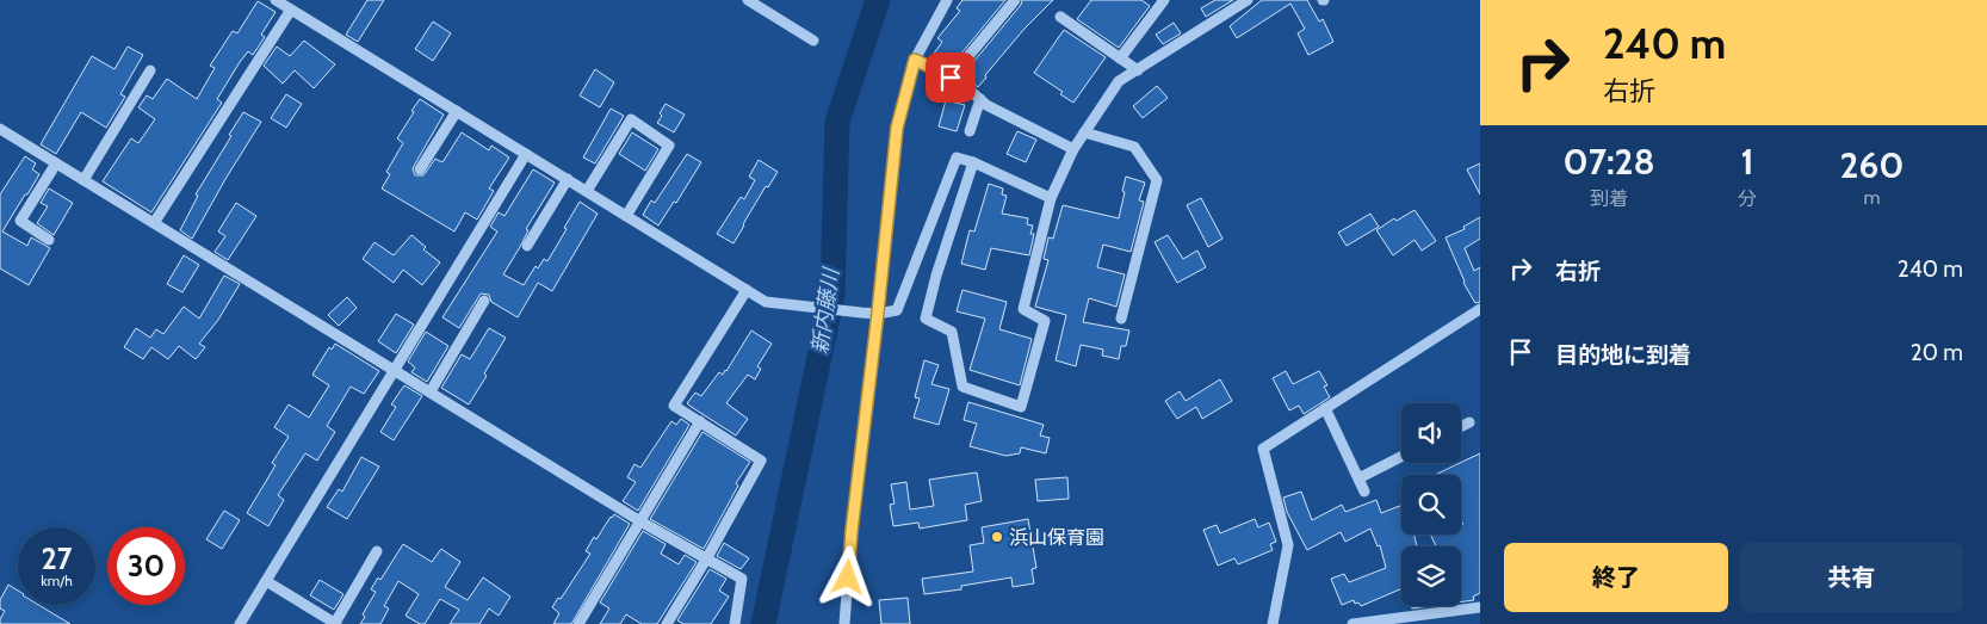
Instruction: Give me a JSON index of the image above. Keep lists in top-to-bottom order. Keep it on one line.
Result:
{"water":["新内藤川"],"places":["浜山保育園"],"page":{"turn":["240 m","右折"],"eta":["07:28","到着","1","分","260","m"],"list":[{"name":"右折","value":"240 m"},{"name":"目的地に到着","value":"20 m"}],"speed":"27 km/h","limit":"30","buttons":["終了","共有"]}}
